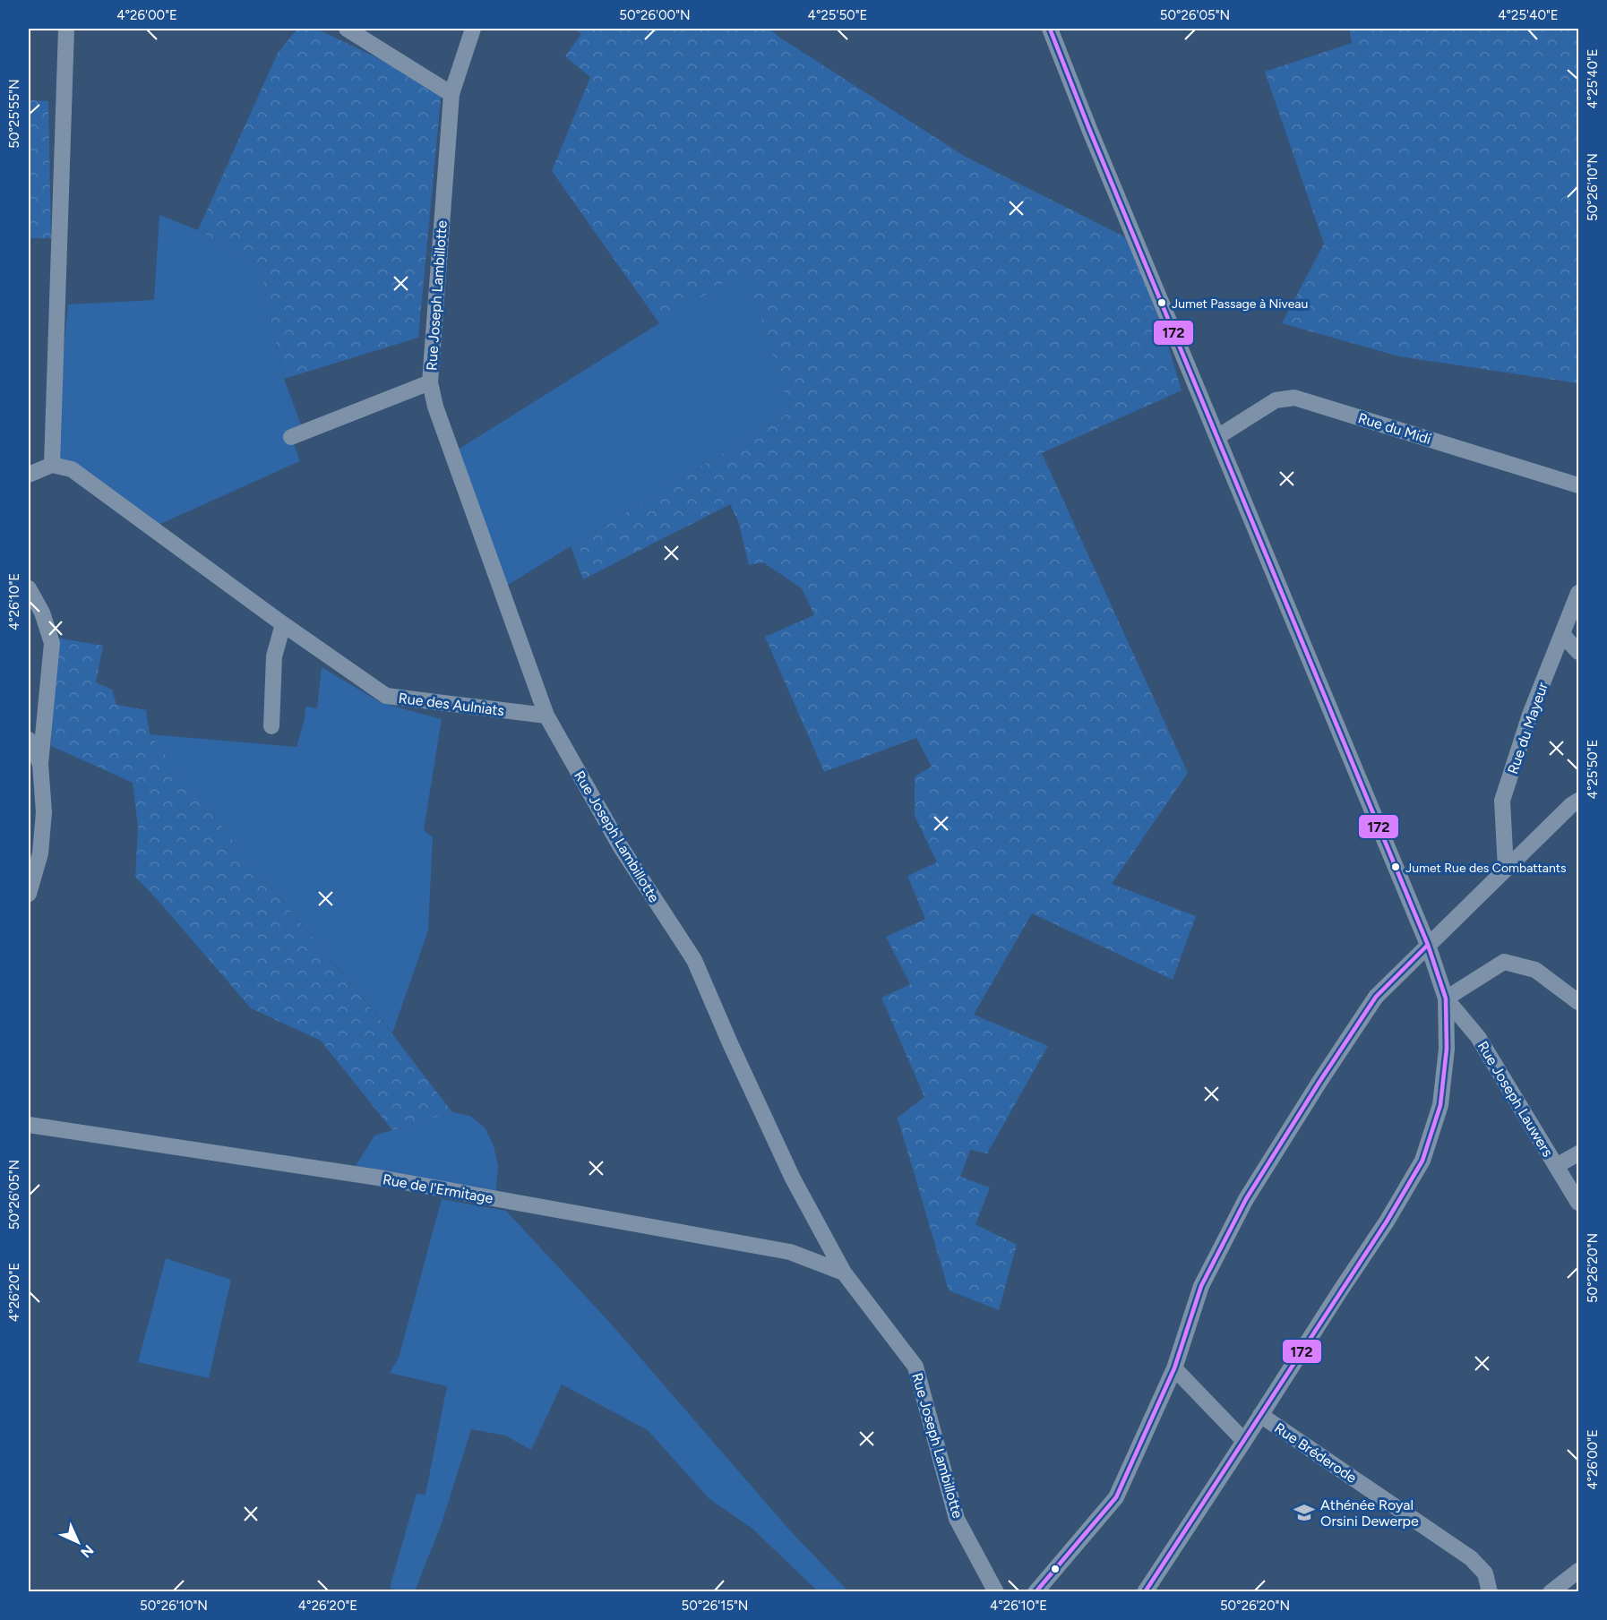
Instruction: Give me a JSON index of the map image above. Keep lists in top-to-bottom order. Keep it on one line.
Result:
{"streets":{"street":["Rue Joseph Lambillotte","Rue du Midi","Rue des Aulniats","Rue du Mayeur","Rue Joseph Lauwers","Rue de l'Ermitage","Rue Bréderode"]},"crossings":[["Rue Joseph Lambillotte","Rue des Aulniats"],["Rue Joseph Lambillotte","Rue de l'Ermitage"]],"places":{"other":["Jumet Passage à Niveau","Jumet Rue des Combattants"],"school or university":["Athénée Royal Orsini Dewerpe"]},"lines":["transit line 172"],"north":"bottom right","coordinates":["4°26'00\"E","50°26'00\"N","4°25'50\"E","50°26'05\"N","4°25'40\"E","50°25'55\"N","50°26'10\"N","4°26'10\"E","50°26'20\"N","4°26'20\"E","50°26'15\"N"]}
